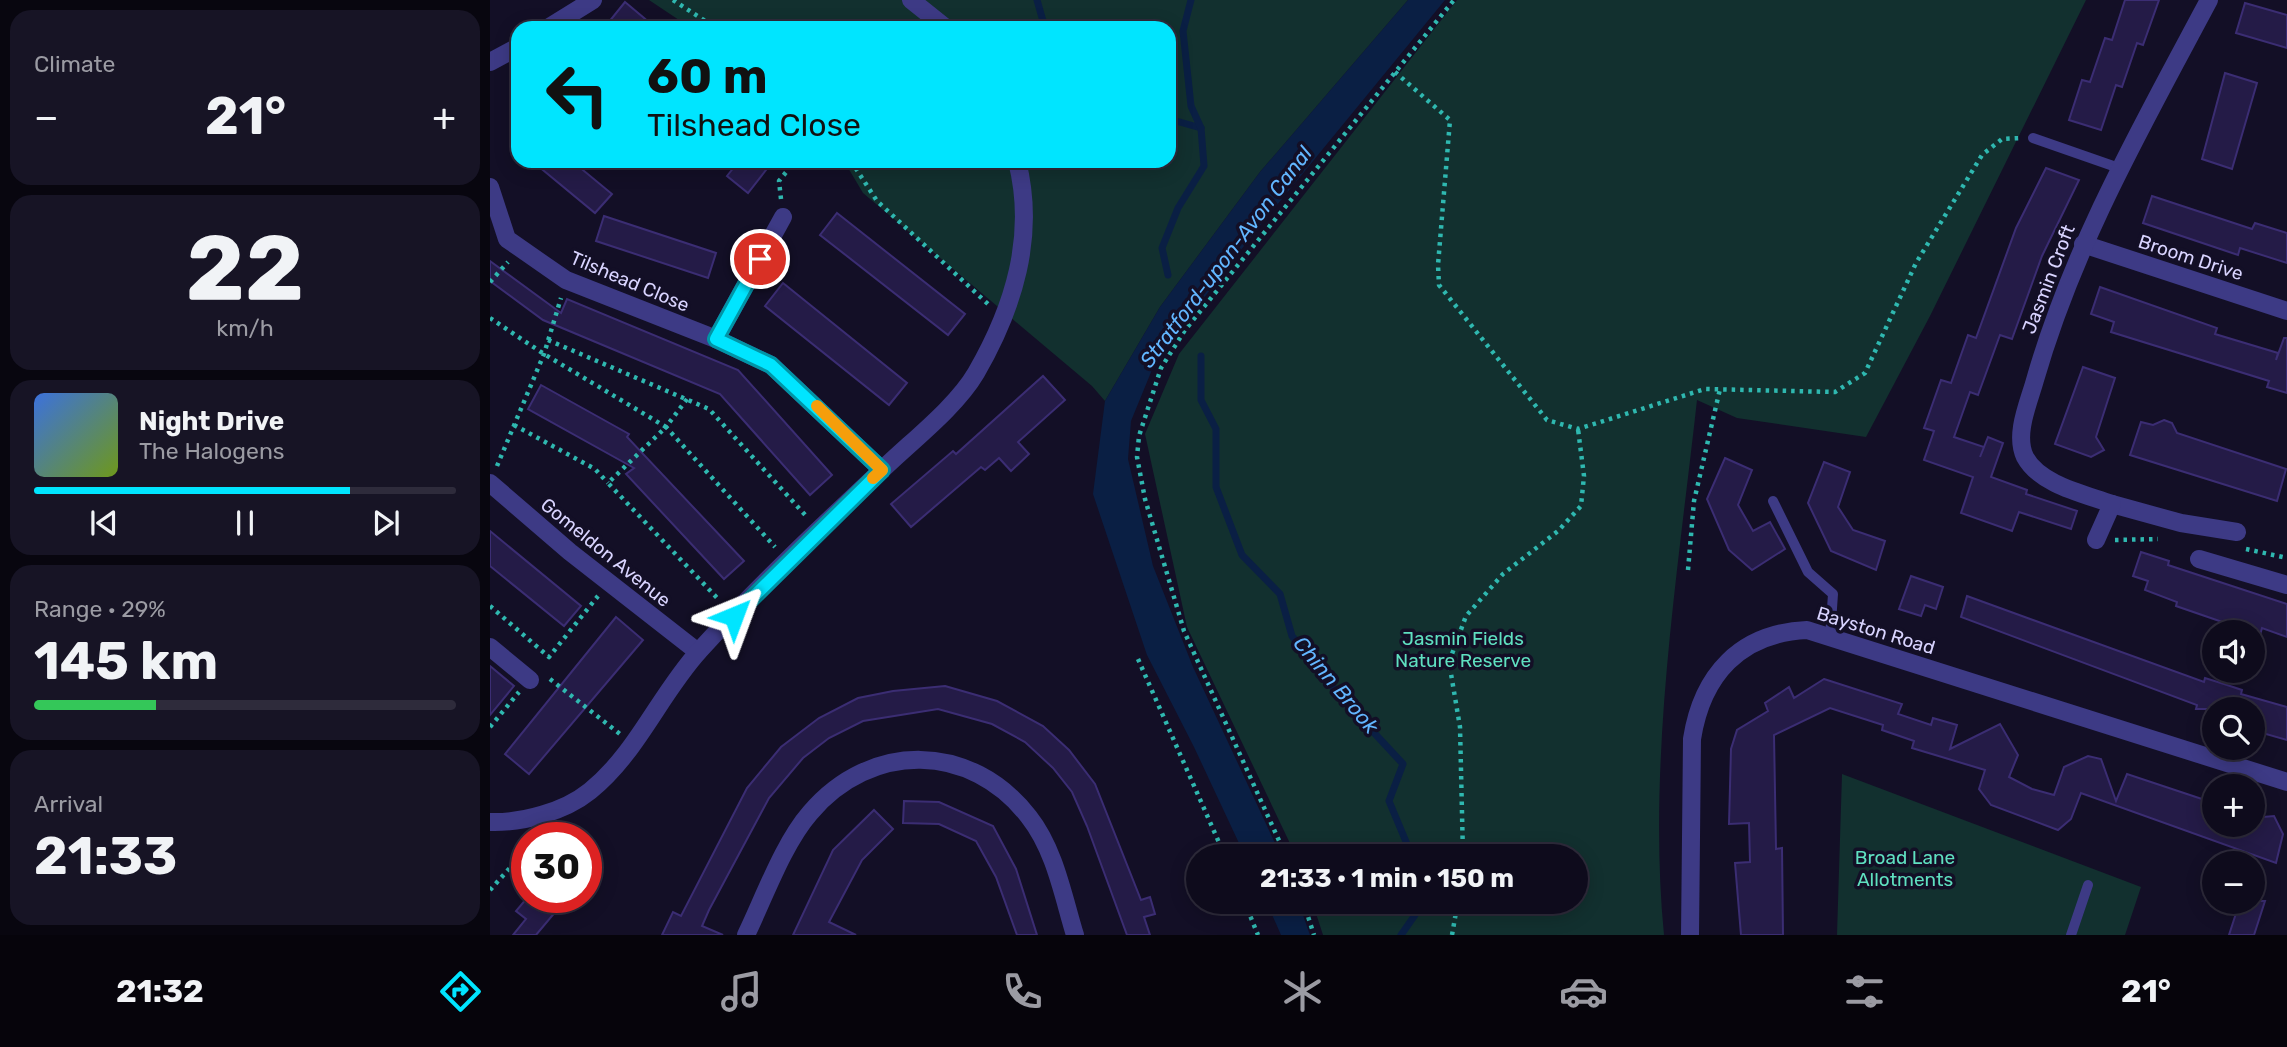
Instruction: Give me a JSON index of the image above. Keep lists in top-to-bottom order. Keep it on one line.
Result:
{"streets":{"street":["Broom Drive","Jasmin Croft","Tilshead Close","Gomeldon Avenue","Bayston Road"]},"crossings":[["Broom Drive","Jasmin Croft"]],"water":["Stratford-upon-Avon Canal","Chinn Brook"],"parks":["Jasmin Fields Nature Reserve","Broad Lane Allotments"],"page":{"tile":["Climate",["22","km/h"],["Range · 29%","145 km"],["Arrival","21:33"]],"turn":["60 m","Tilshead Close"],"heat":["−","21°","+"],"song":["Night Drive","The Halogens"],"map_buttons":["+","−"],"limit":"30","trip":"21:33 · 1 min · 150 m","tabs":["21:32","21°"]}}
